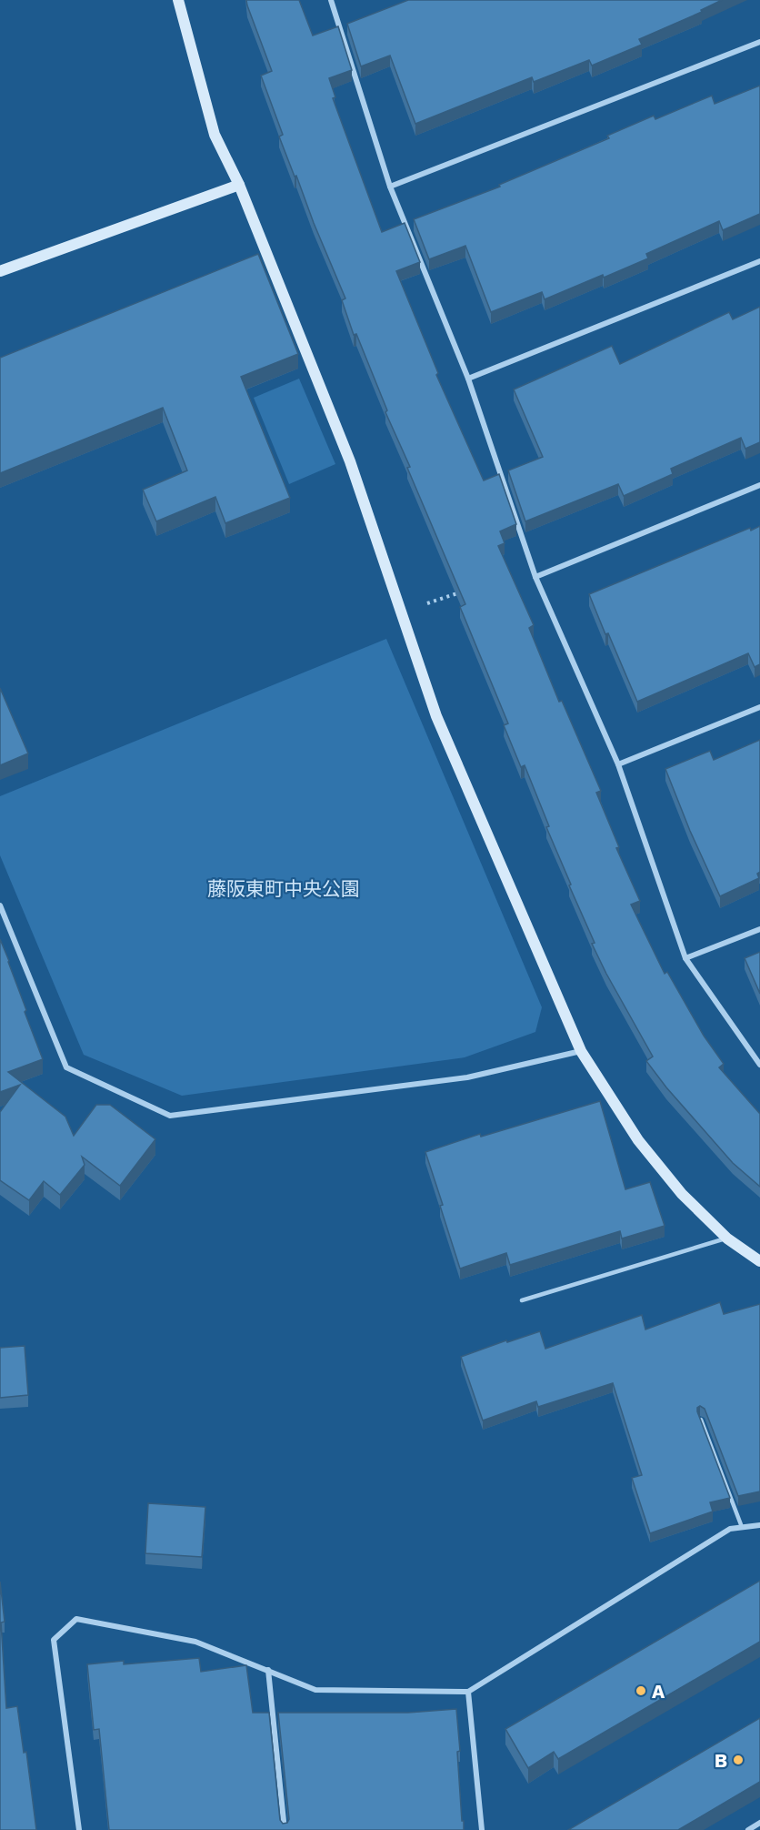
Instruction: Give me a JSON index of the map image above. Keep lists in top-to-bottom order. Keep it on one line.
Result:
{"parks":["藤阪東町中央公園"],"places":["A","B"]}
